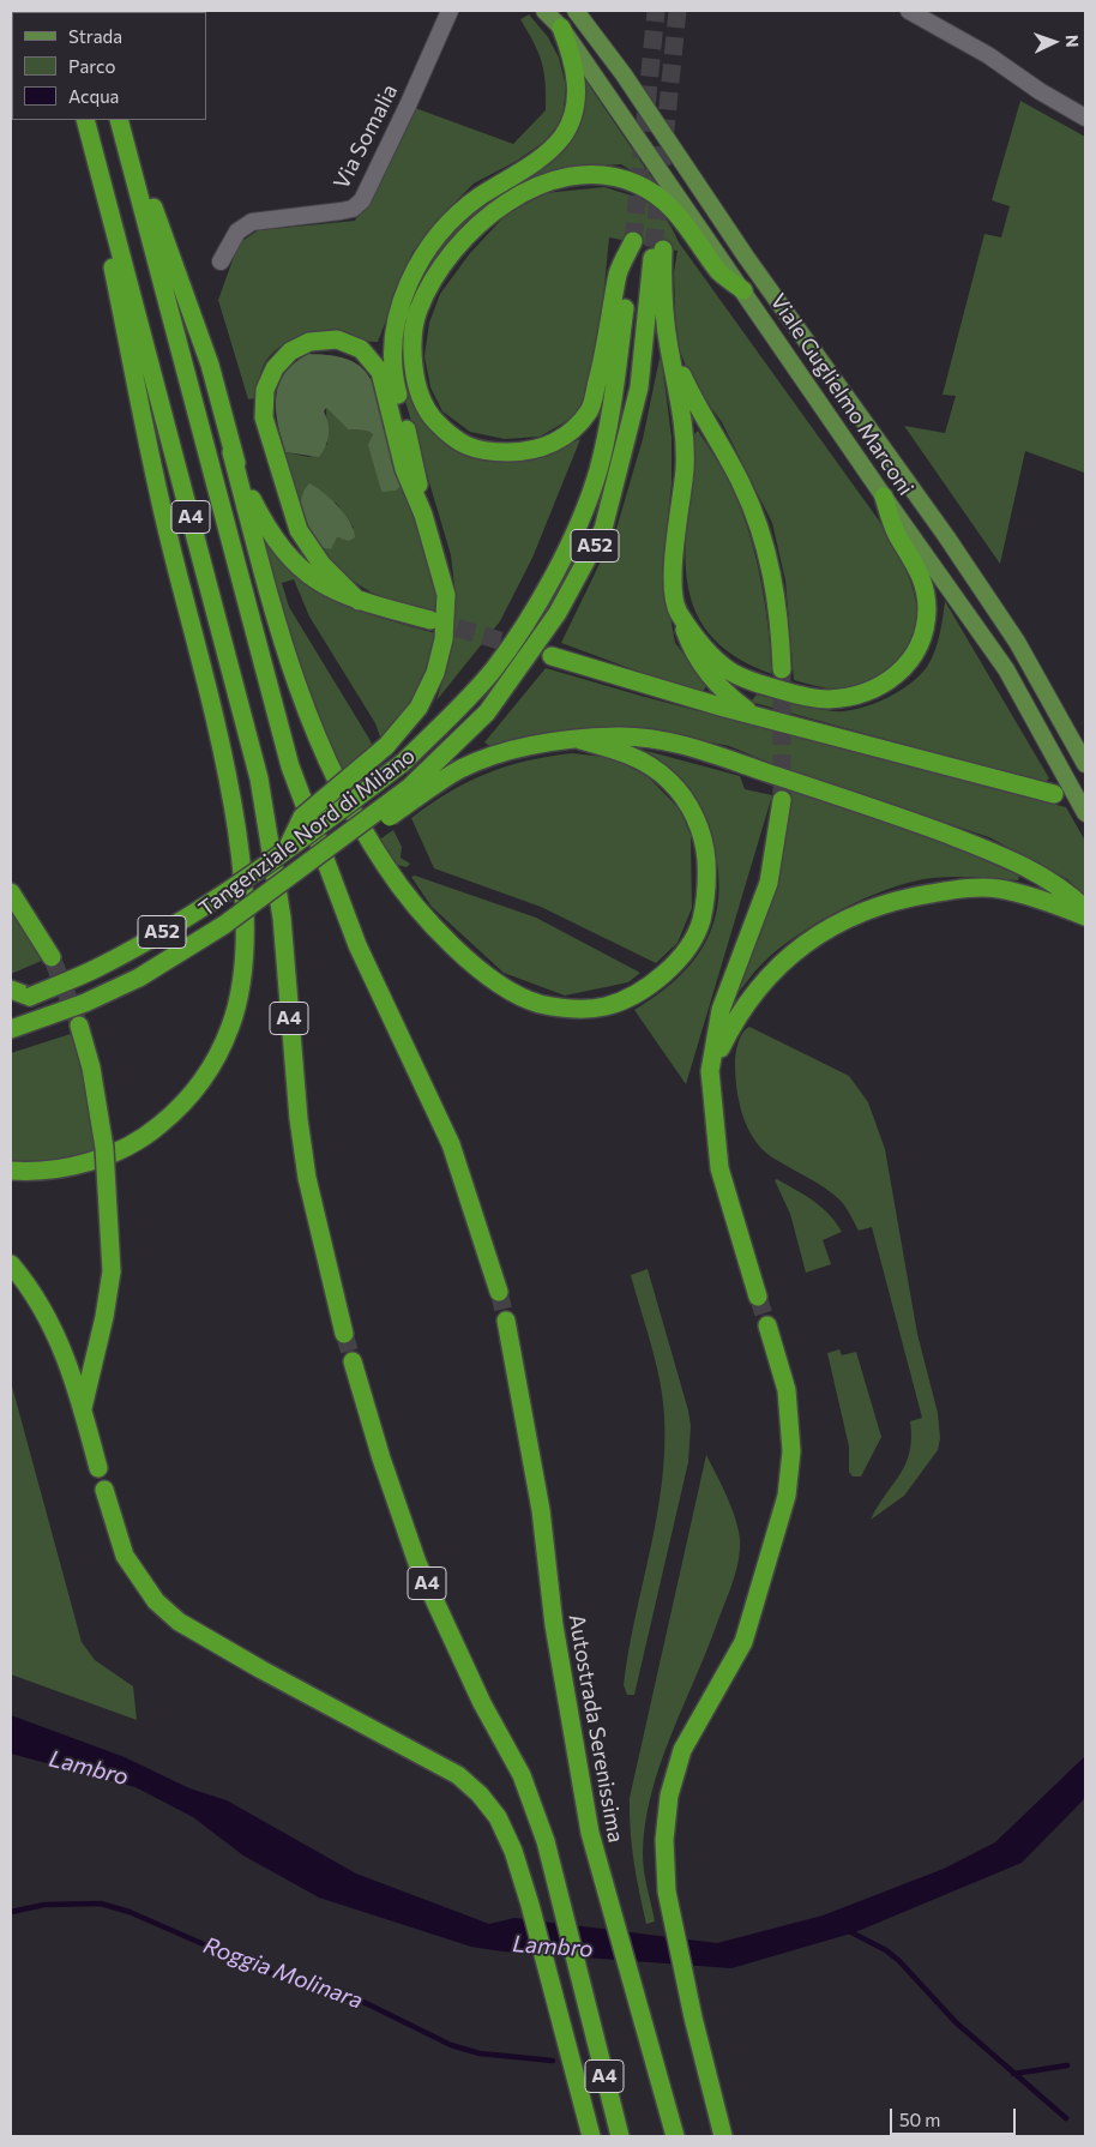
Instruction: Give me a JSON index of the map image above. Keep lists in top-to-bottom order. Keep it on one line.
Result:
{"streets":{"highway":["A4","A52","Tangenziale Nord di Milano","Autostrada Serenissima"],"main road":["Viale Guglielmo Marconi"],"street":["Via Somalia"]},"crossings":[["Viale Guglielmo Marconi","Tangenziale Nord di Milano"]],"water":["Lambro","Roggia Molinara"],"legend":["Strada","Parco","Acqua"],"scale_bar":"50 m","north":"right"}
